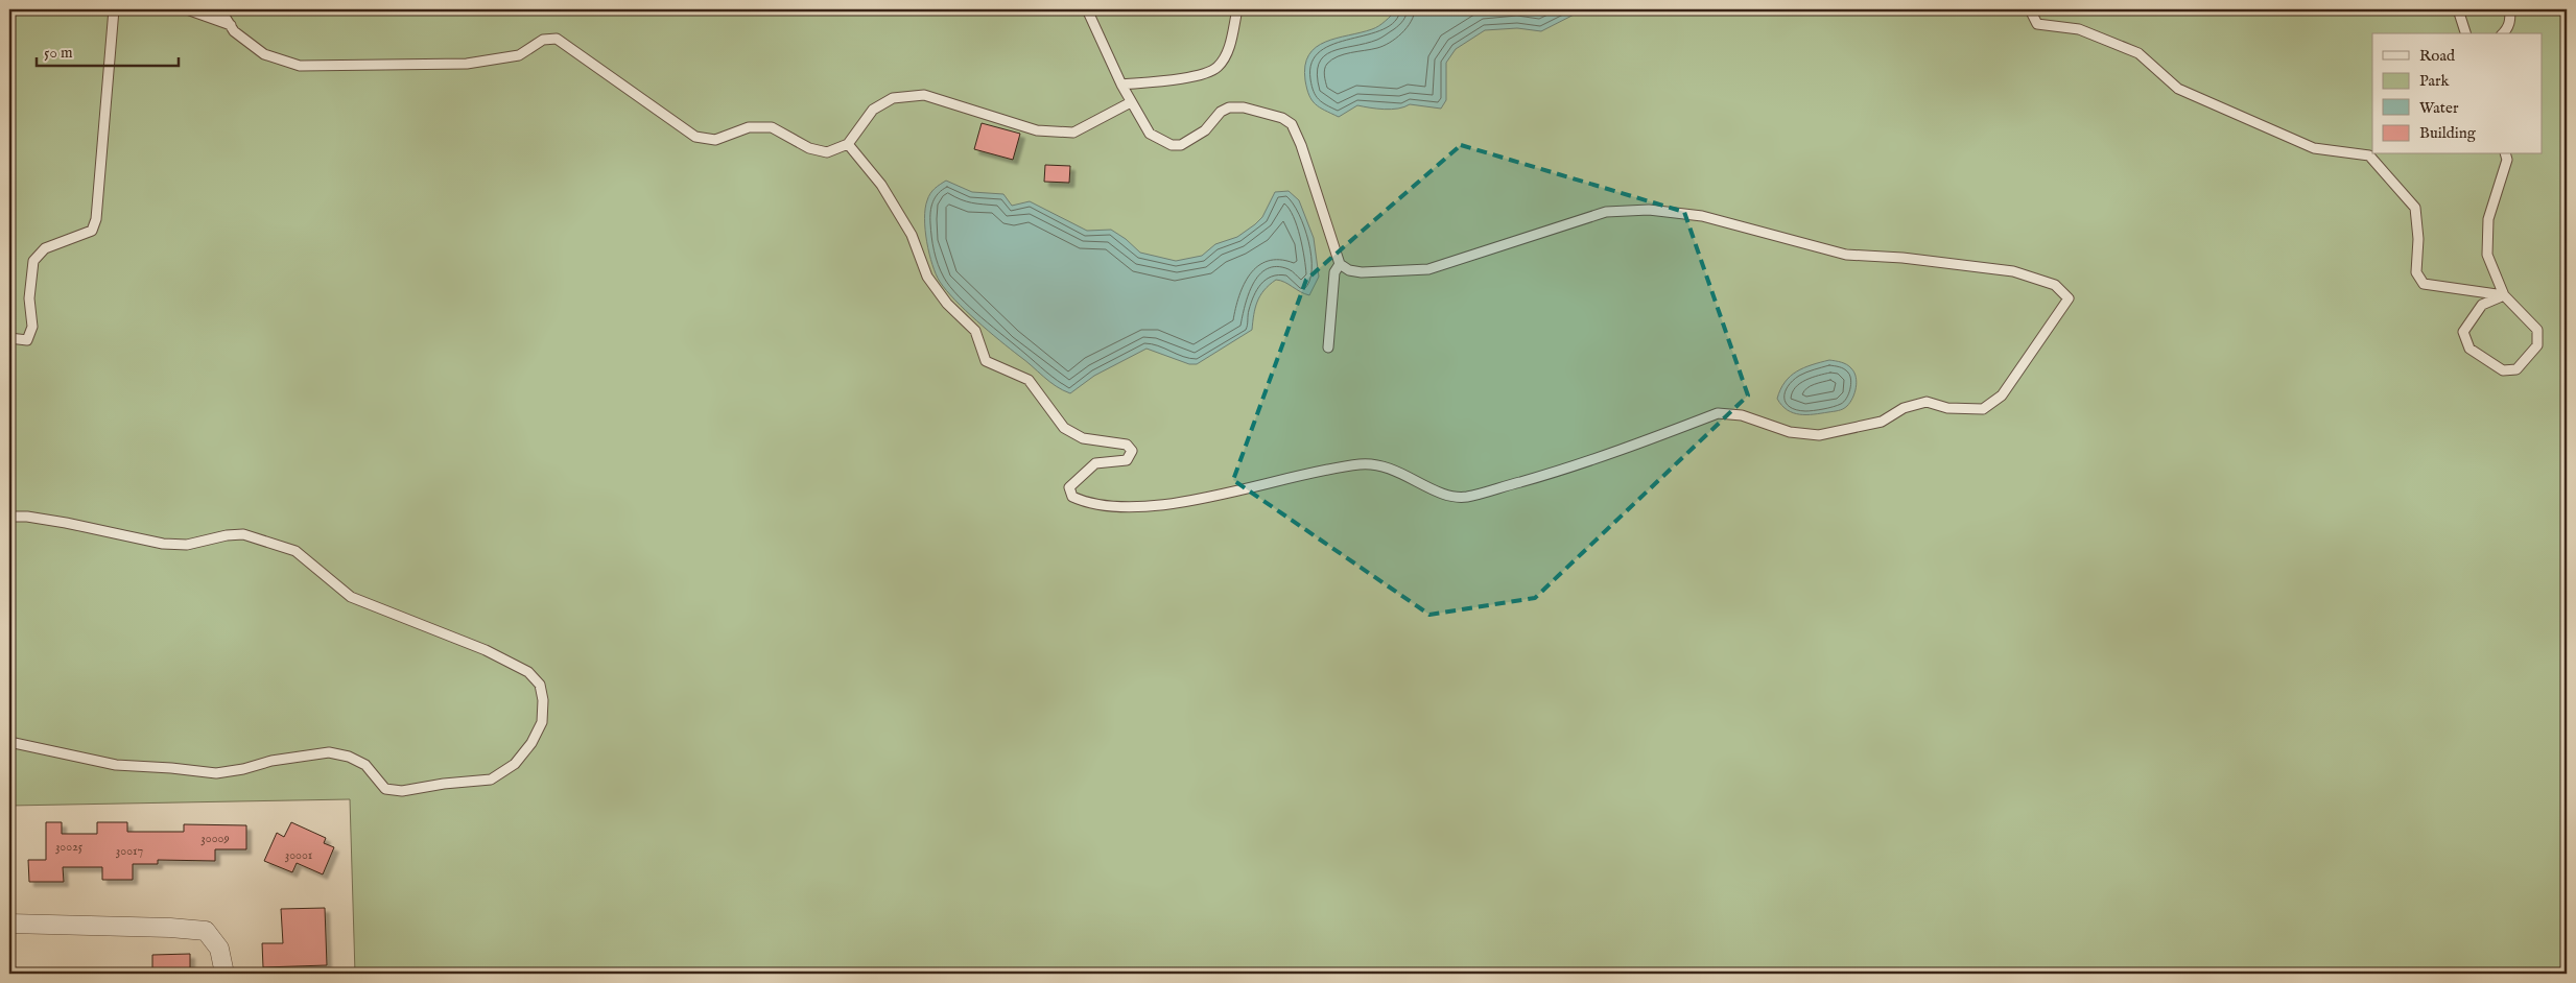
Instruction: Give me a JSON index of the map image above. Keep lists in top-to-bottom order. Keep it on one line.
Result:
{"house_numbers":["30009","30025","30017","30001"],"legend":["Road","Park","Water","Building"],"scale_bar":"50 m"}
